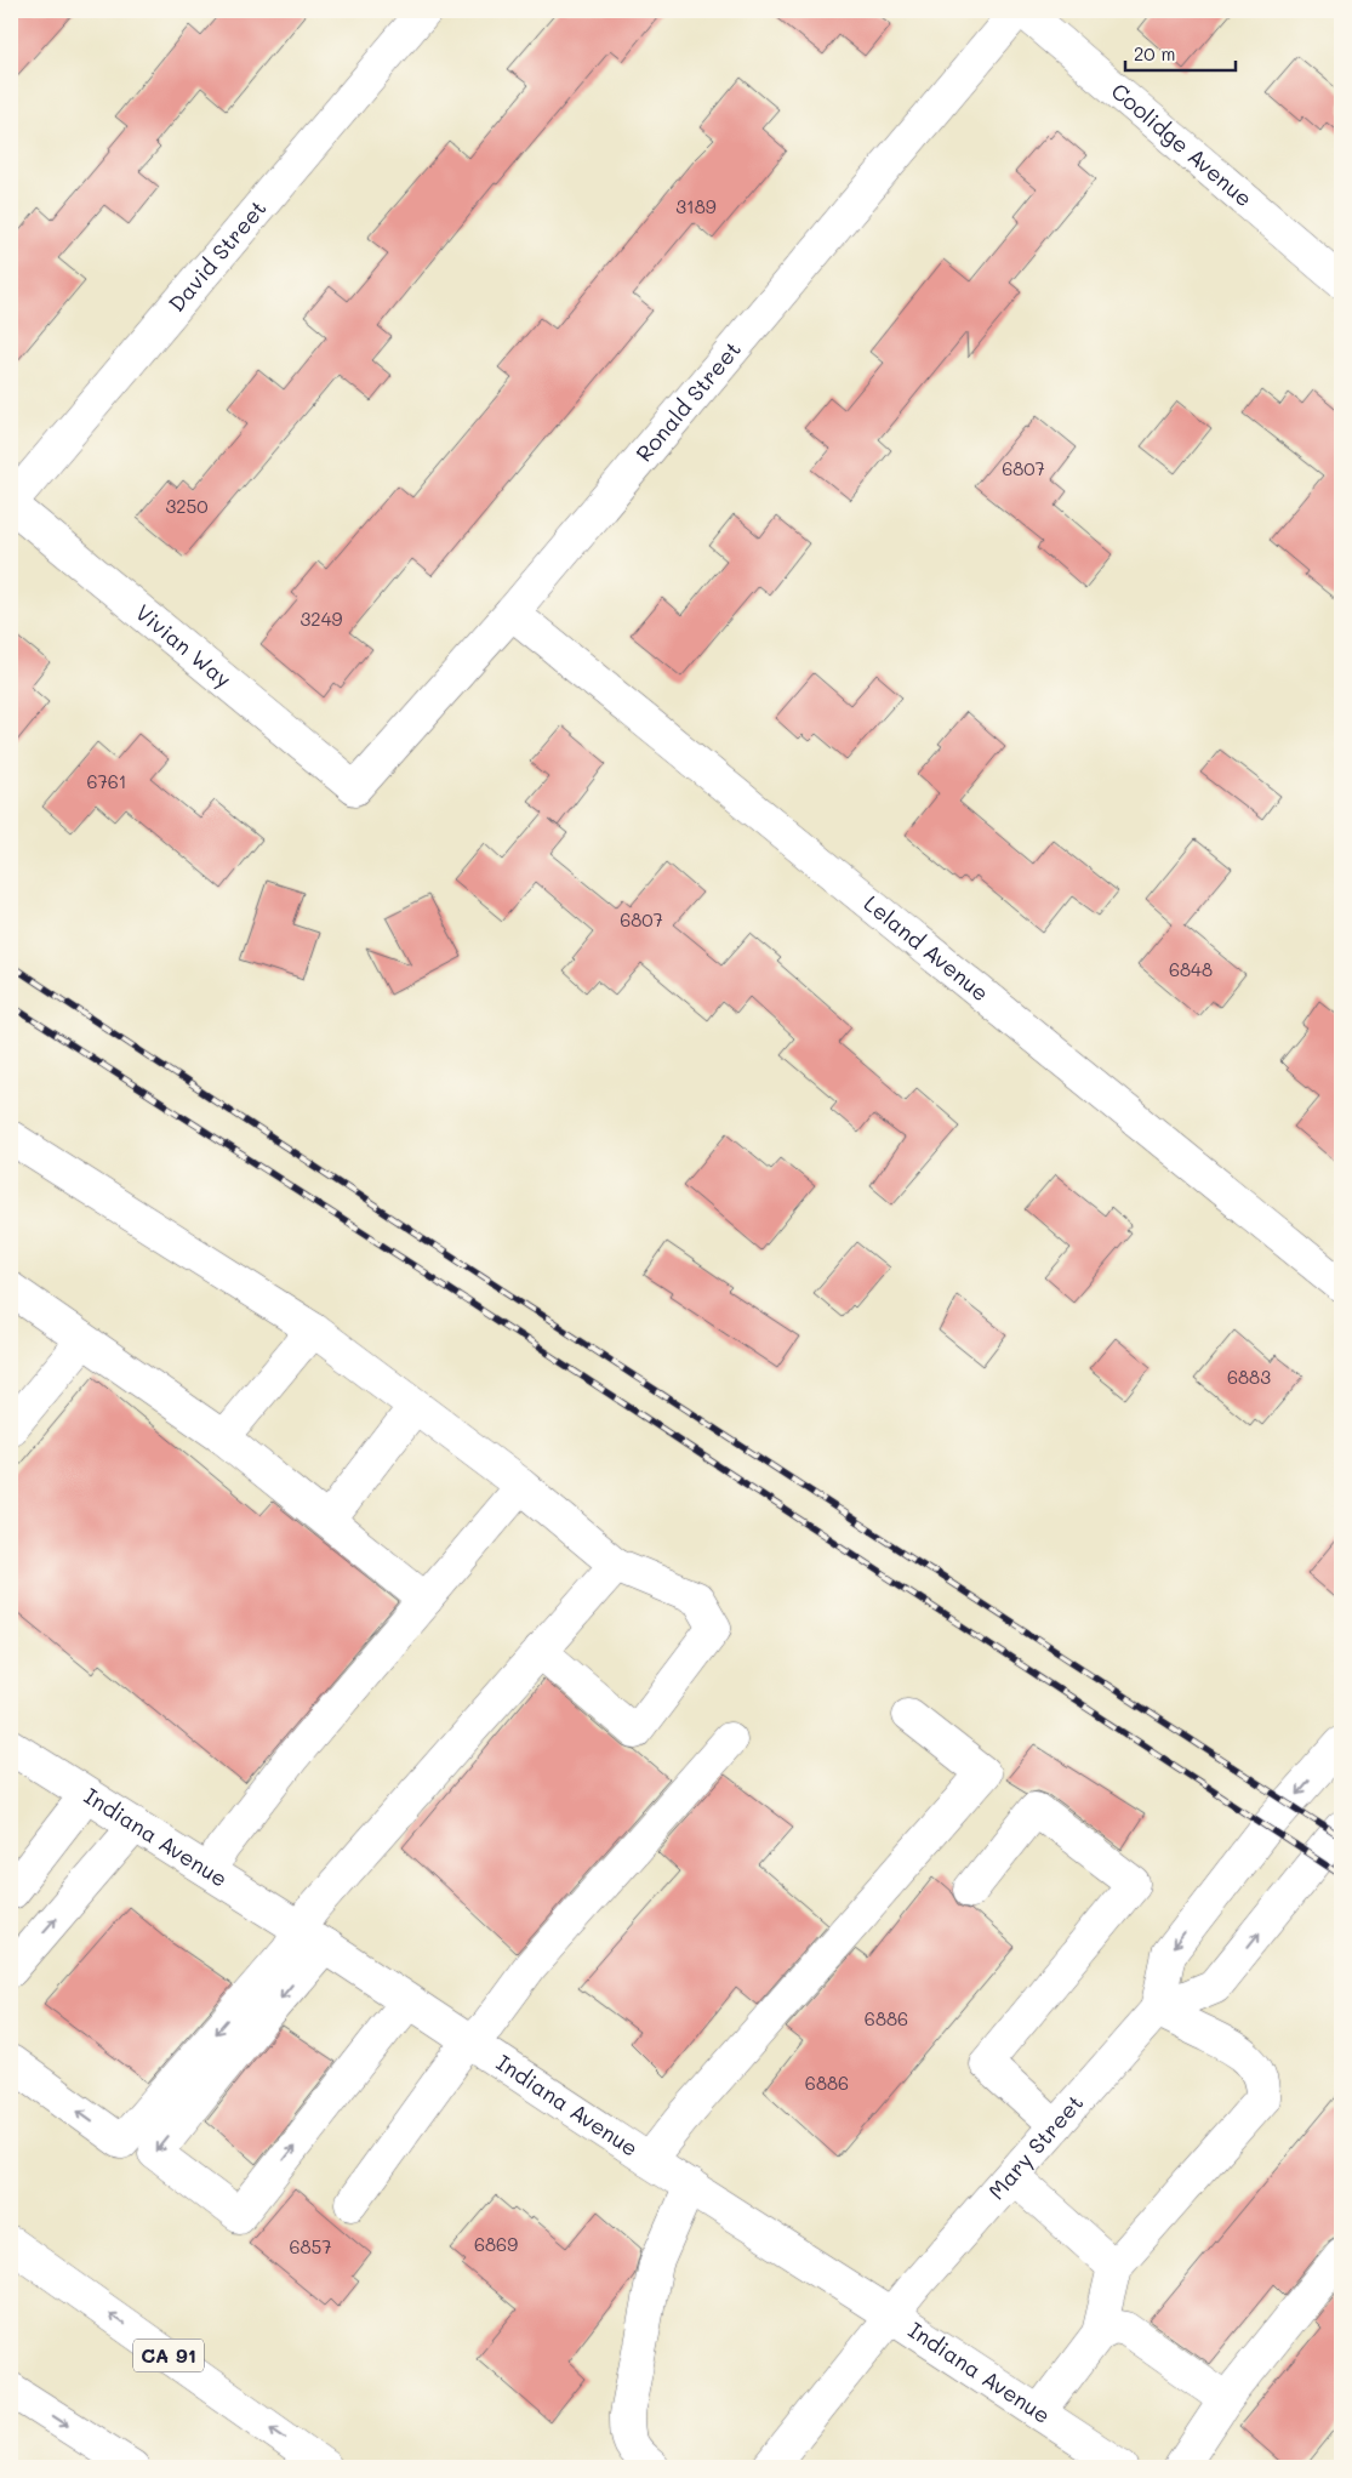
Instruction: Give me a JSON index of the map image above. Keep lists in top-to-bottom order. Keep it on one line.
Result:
{"streets":{"main road":["Coolidge Avenue","David Street","Ronald Street","Vivian Way","Leland Avenue","Indiana Avenue","Mary Street","CA 91"]},"crossings":[["David Street","Vivian Way"],["Ronald Street","Vivian Way"],["Ronald Street","Leland Avenue"],["Indiana Avenue","Mary Street"]],"house_numbers":["3189","6807","3250","3249","6761","6807","6848","6883","6886","6886","6869","6857"],"scale_bar":"20 m"}
